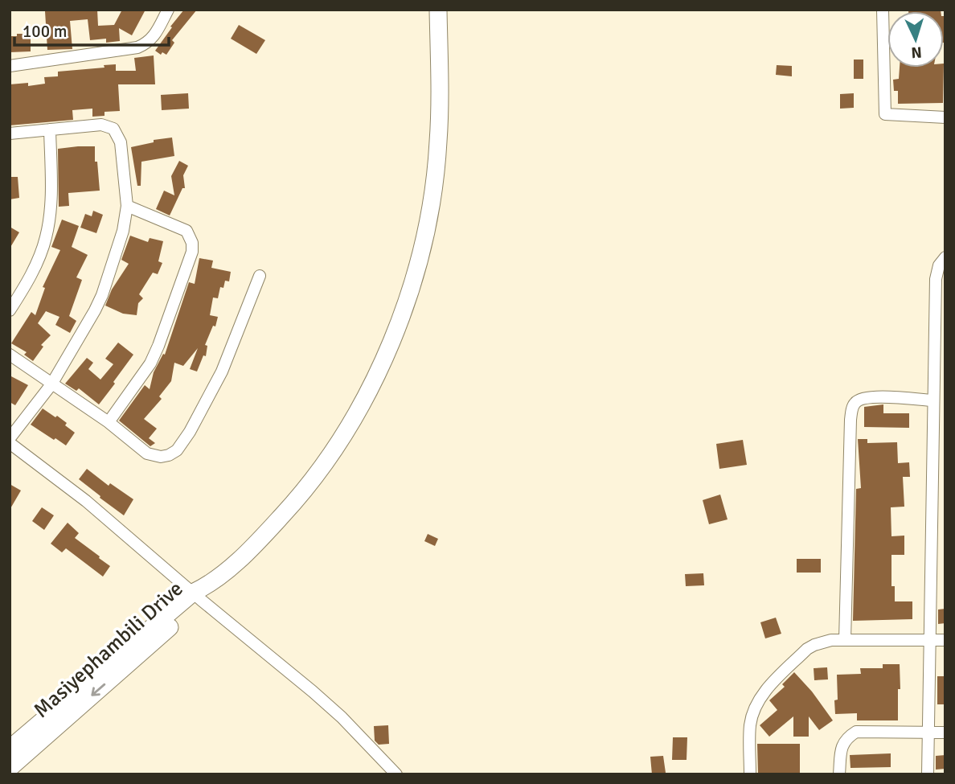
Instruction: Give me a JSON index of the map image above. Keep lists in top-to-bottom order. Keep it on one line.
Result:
{"streets":{"main road":["Masiyephambili Drive"]},"scale_bar":"100 m","north":"bottom"}
